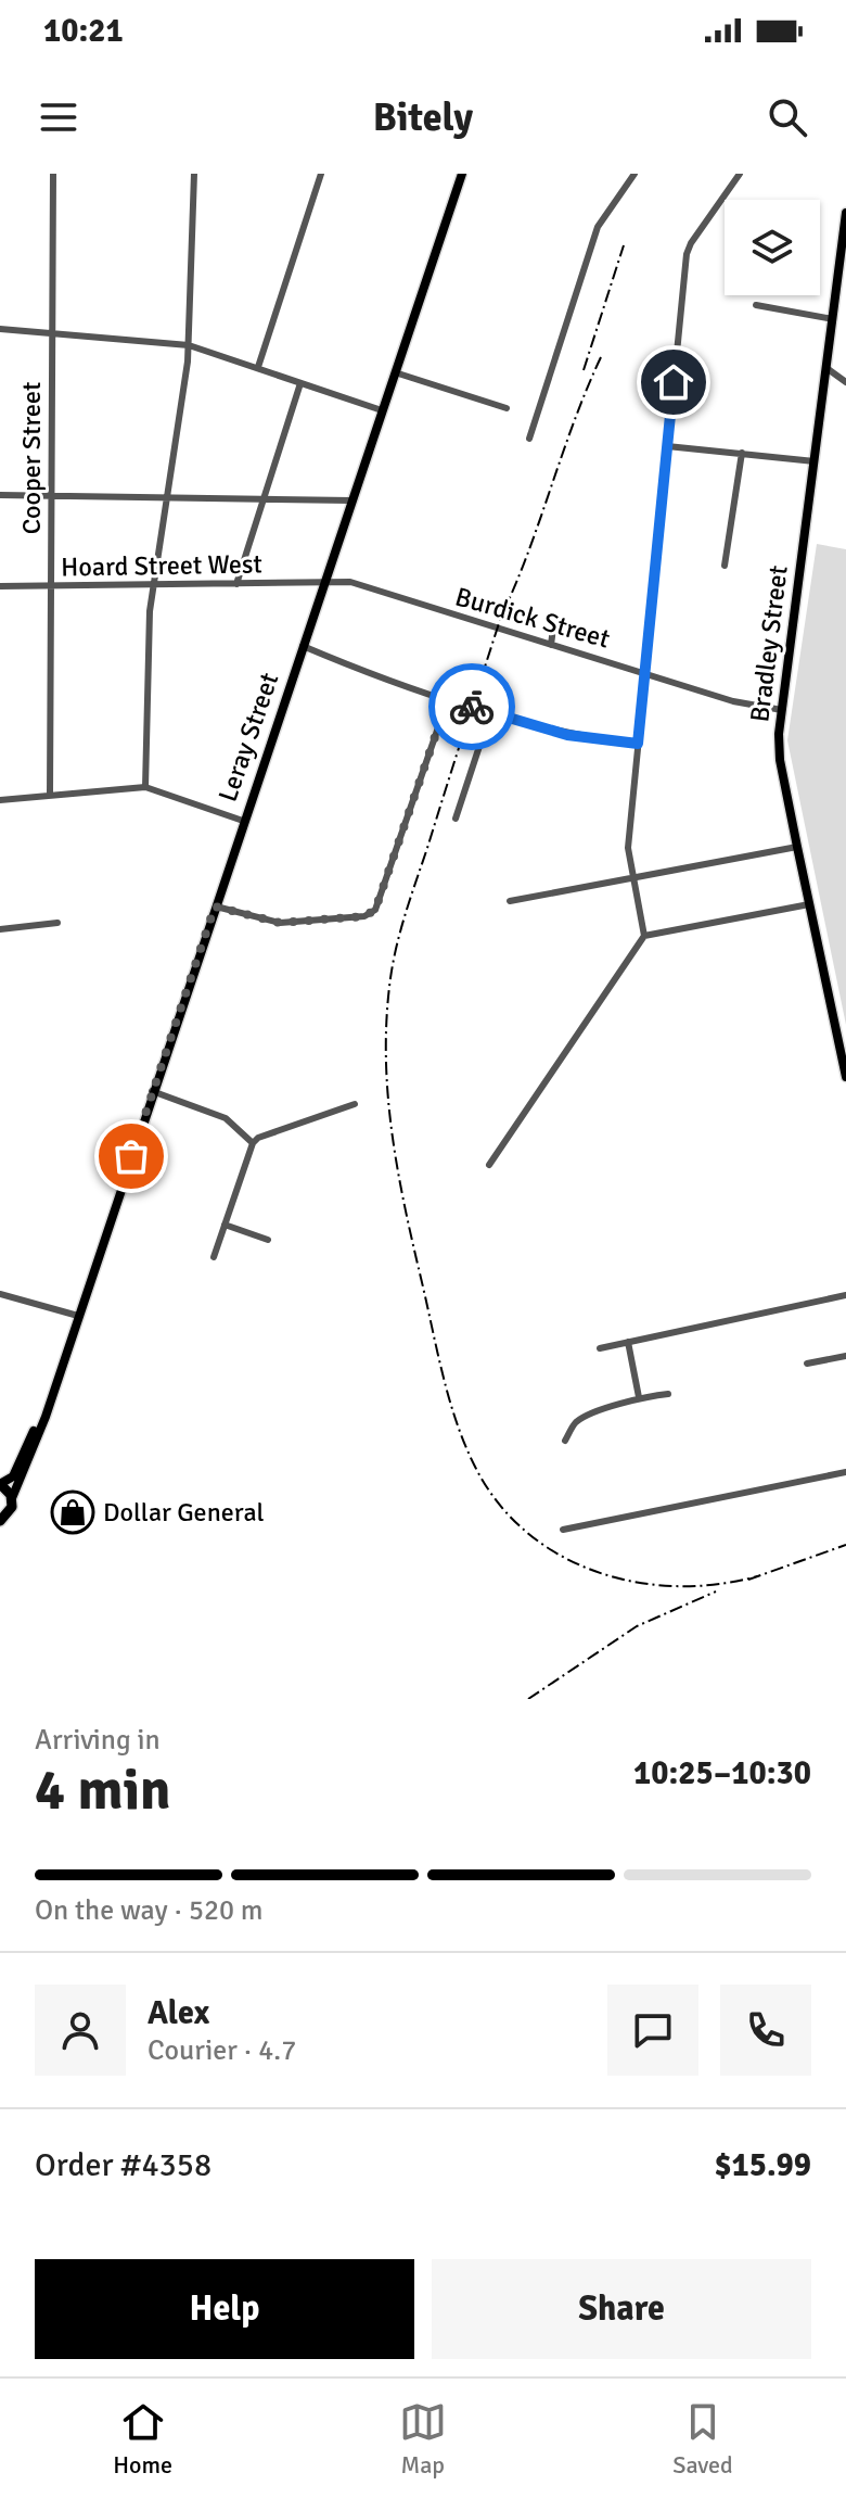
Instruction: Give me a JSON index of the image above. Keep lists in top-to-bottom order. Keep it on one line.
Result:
{"streets":{"main road":["Bradley Street","Leray Street"],"street":["Cooper Street","Hoard Street West","Burdick Street"]},"crossings":[["Cooper Street","Hoard Street West"],["Hoard Street West","Burdick Street"],["Hoard Street West","Leray Street"],["Burdick Street","Bradley Street"],["Burdick Street","Leray Street"]],"places":{"shop":["Dollar General"]},"page":{"status":"10:21","header":"Bitely","heading":["4 min","Arriving in","10:25–10:30"],"panel":["Alex","Courier · 4.7","Order #4358","$15.99"],"bar":"On the way · 520 m","buttons":["Help","Share"],"tabs":["Home","Map","Saved"]}}
